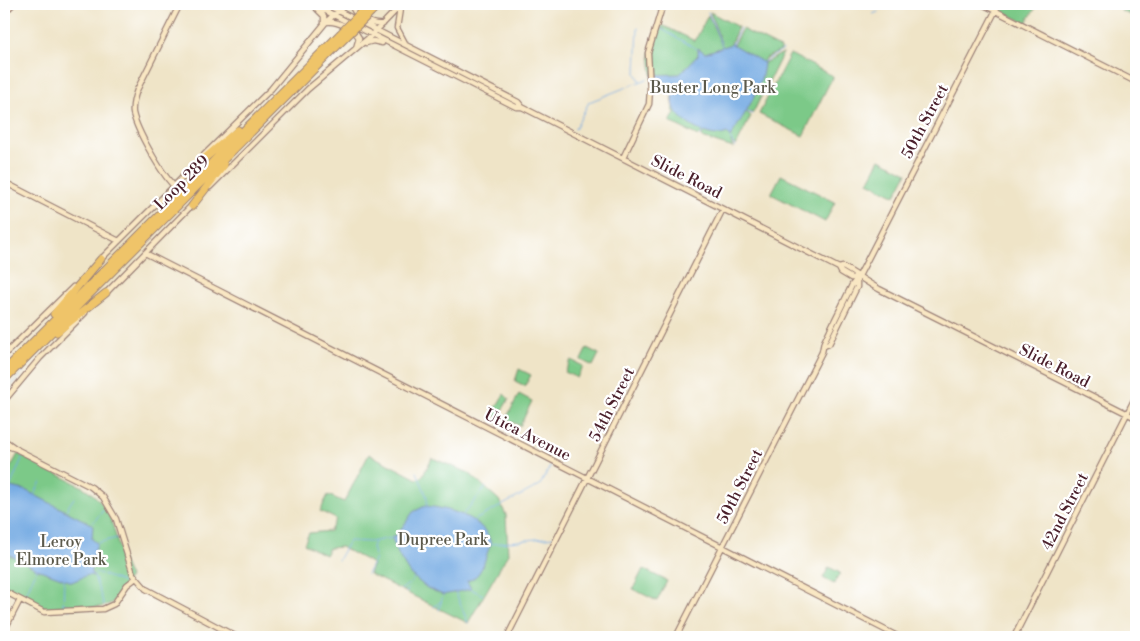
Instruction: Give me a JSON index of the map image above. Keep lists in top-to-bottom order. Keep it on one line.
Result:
{"streets":{"highway":["Loop 289"],"main road":["50th Street","Slide Road","54th Street","Utica Avenue","42nd Street"]},"crossings":[["50th Street","Slide Road"],["50th Street","Utica Avenue"],["Slide Road","54th Street"],["Slide Road","42nd Street"],["54th Street","Utica Avenue"]],"parks":["Buster Long Park","Dupree Park","Leroy Elmore Park"]}
